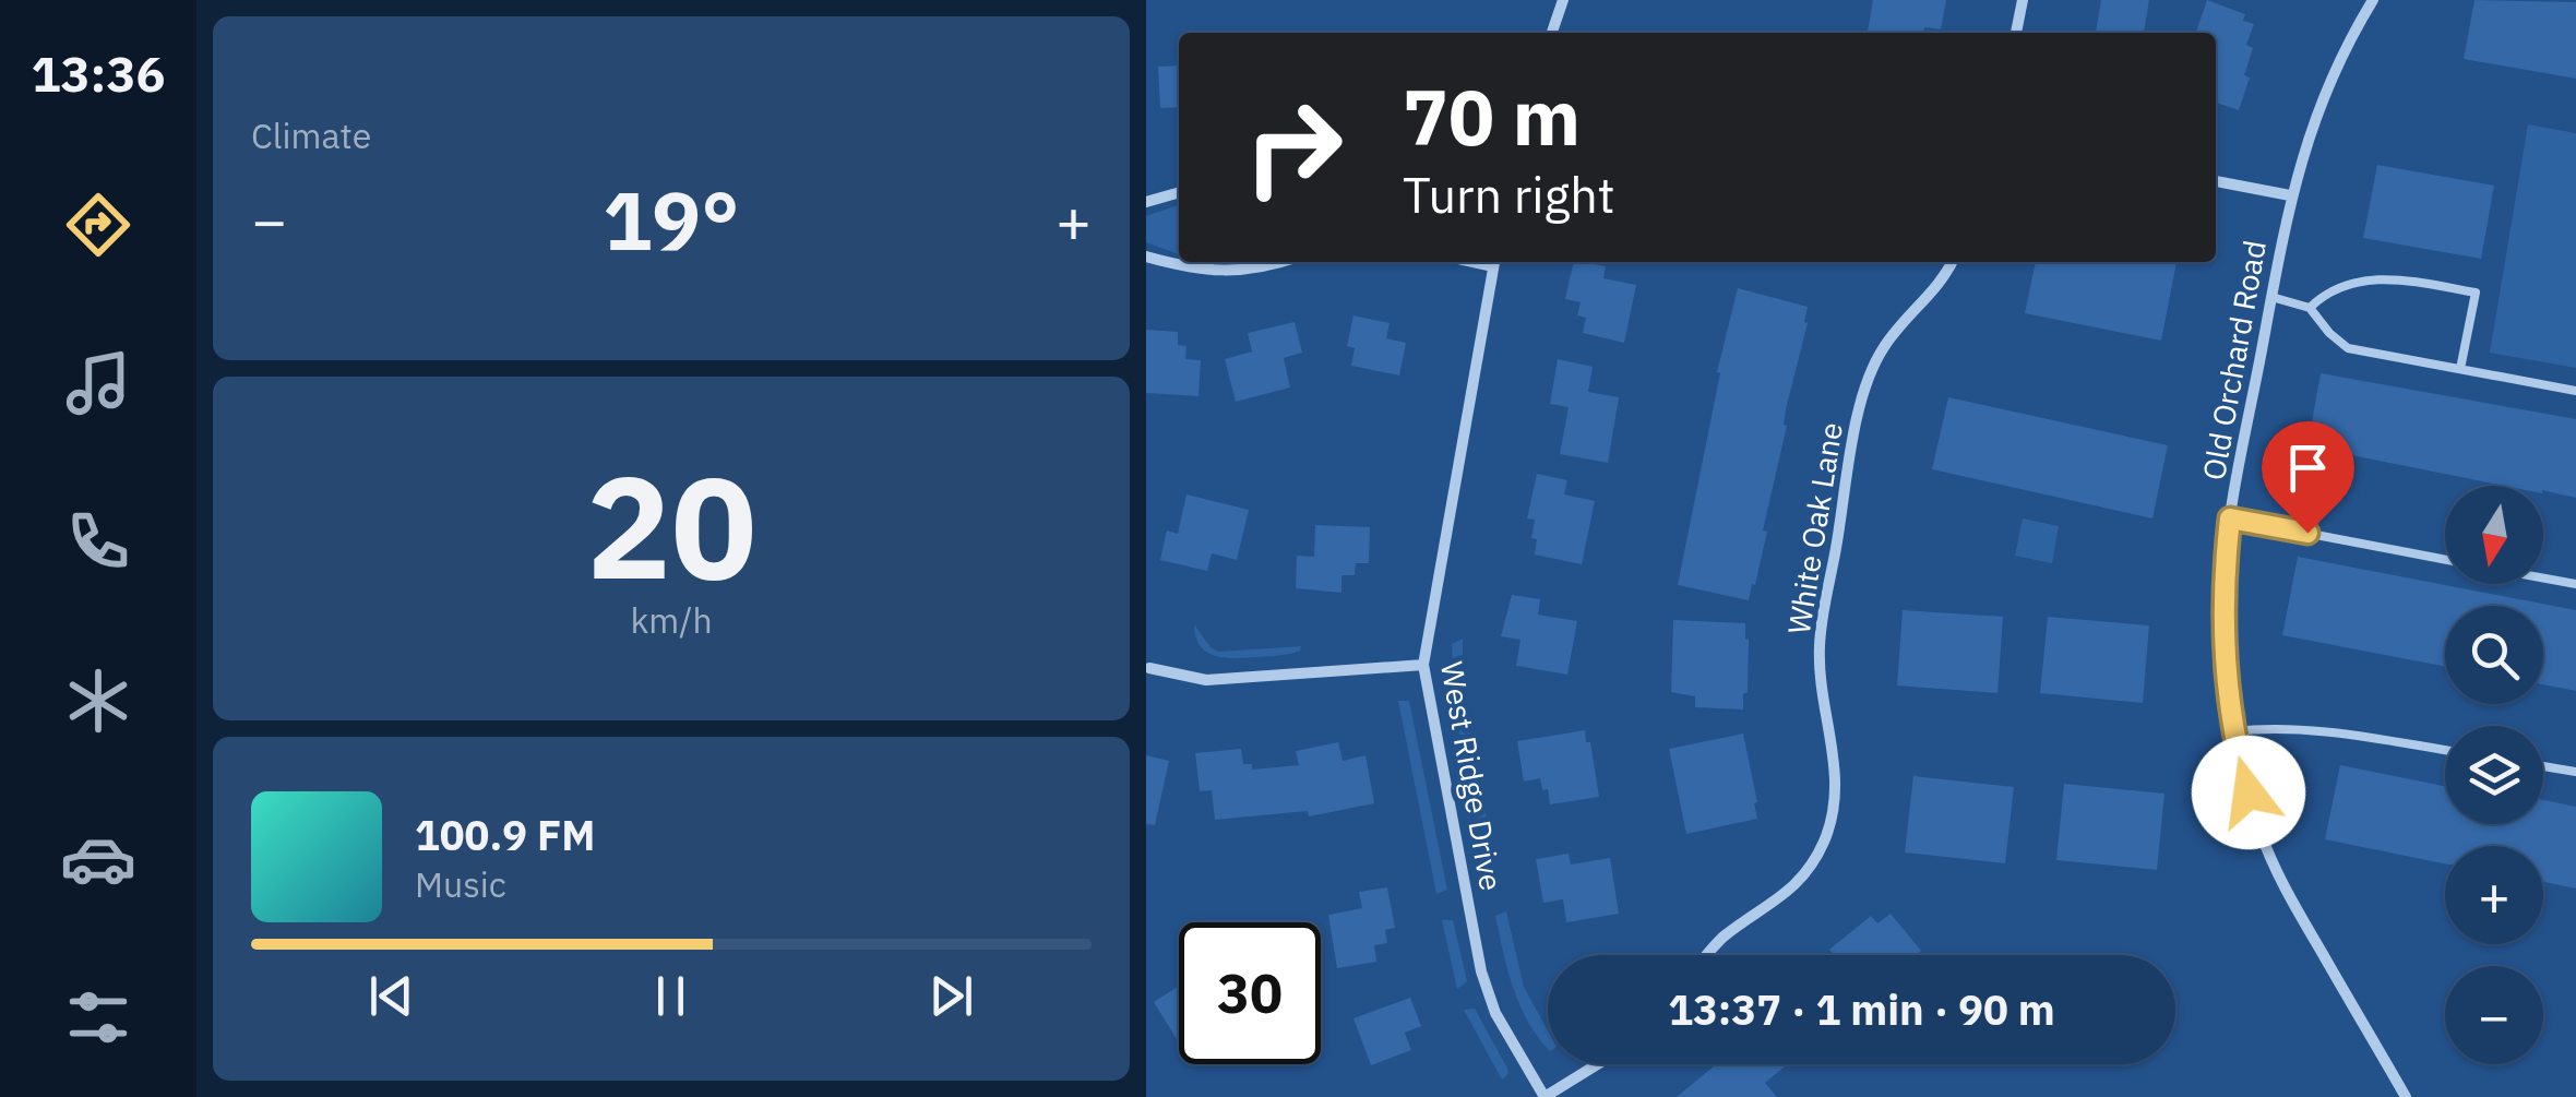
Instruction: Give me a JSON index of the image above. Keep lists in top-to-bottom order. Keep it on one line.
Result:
{"streets":{"street":["Old Orchard Road","White Oak Lane","West Ridge Drive"]},"north":"bottom","page":{"tabs":"13:36","tile":["Climate",["20","km/h"]],"turn":["70 m","Turn right"],"heat":["−","19°","+"],"map_buttons":["+","−"],"song":["100.9 FM","Music"],"limit":"30","trip":"13:37 · 1 min · 90 m"}}
